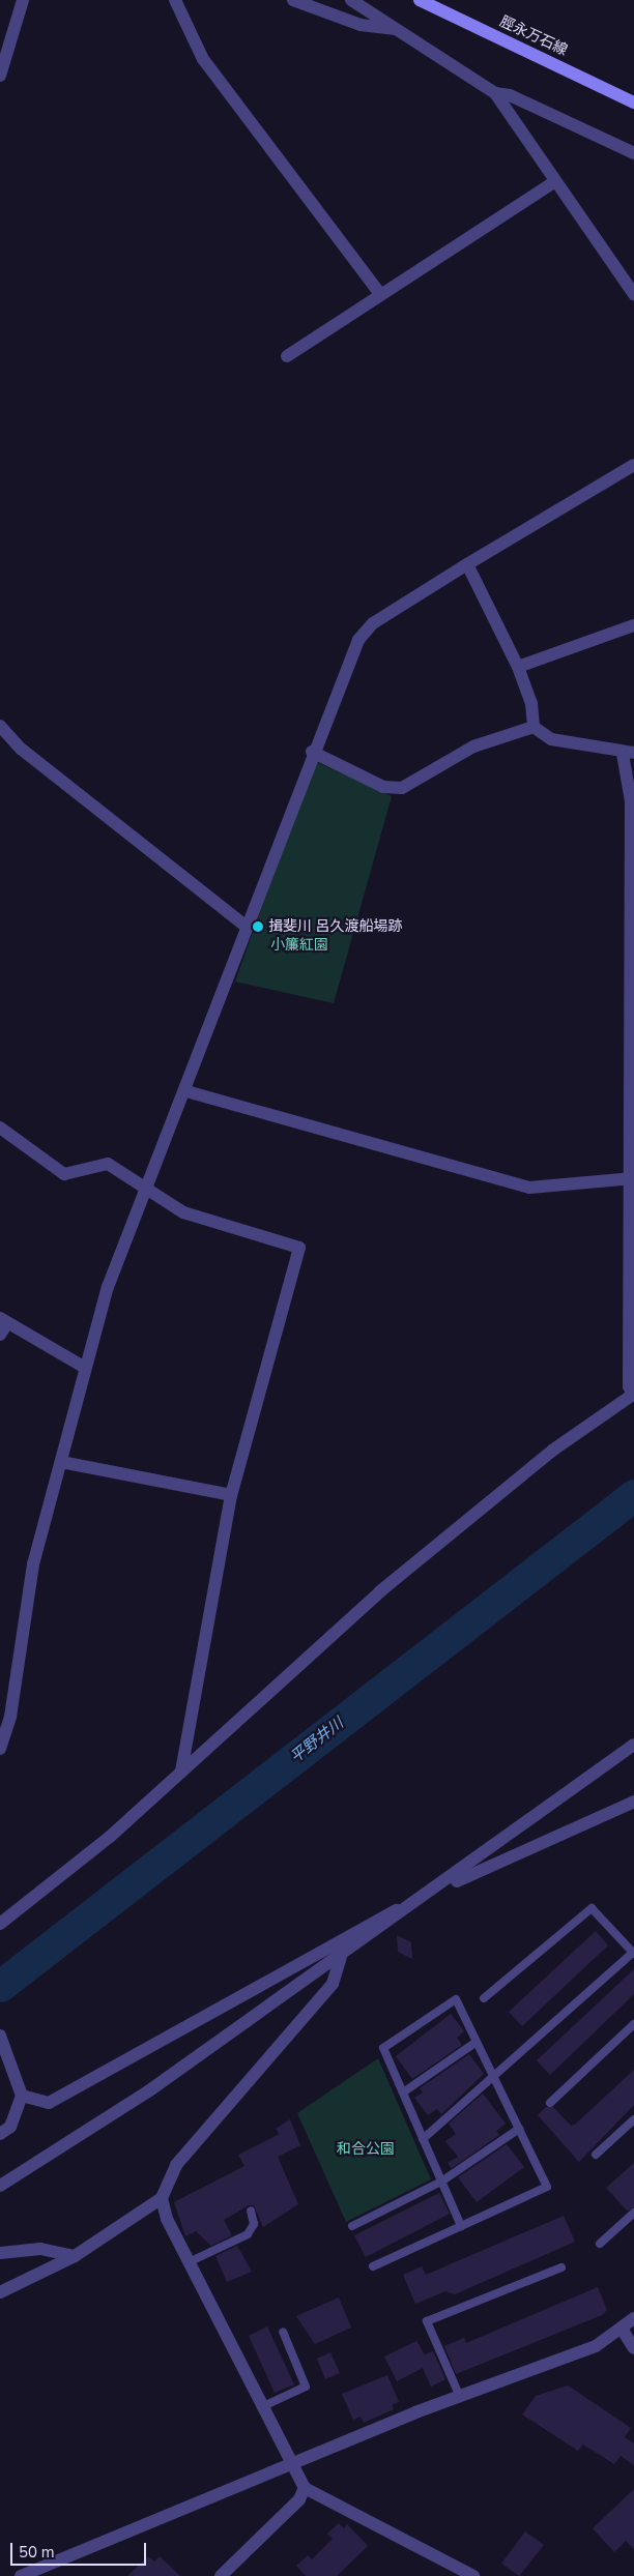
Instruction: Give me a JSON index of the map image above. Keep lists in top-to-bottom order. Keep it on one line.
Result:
{"streets":{"main road":["脛永万石線"]},"water":["平野井川"],"parks":["小簾紅園","和合公園"],"places":["揖斐川 呂久渡船場跡"],"scale_bar":"50 m"}
